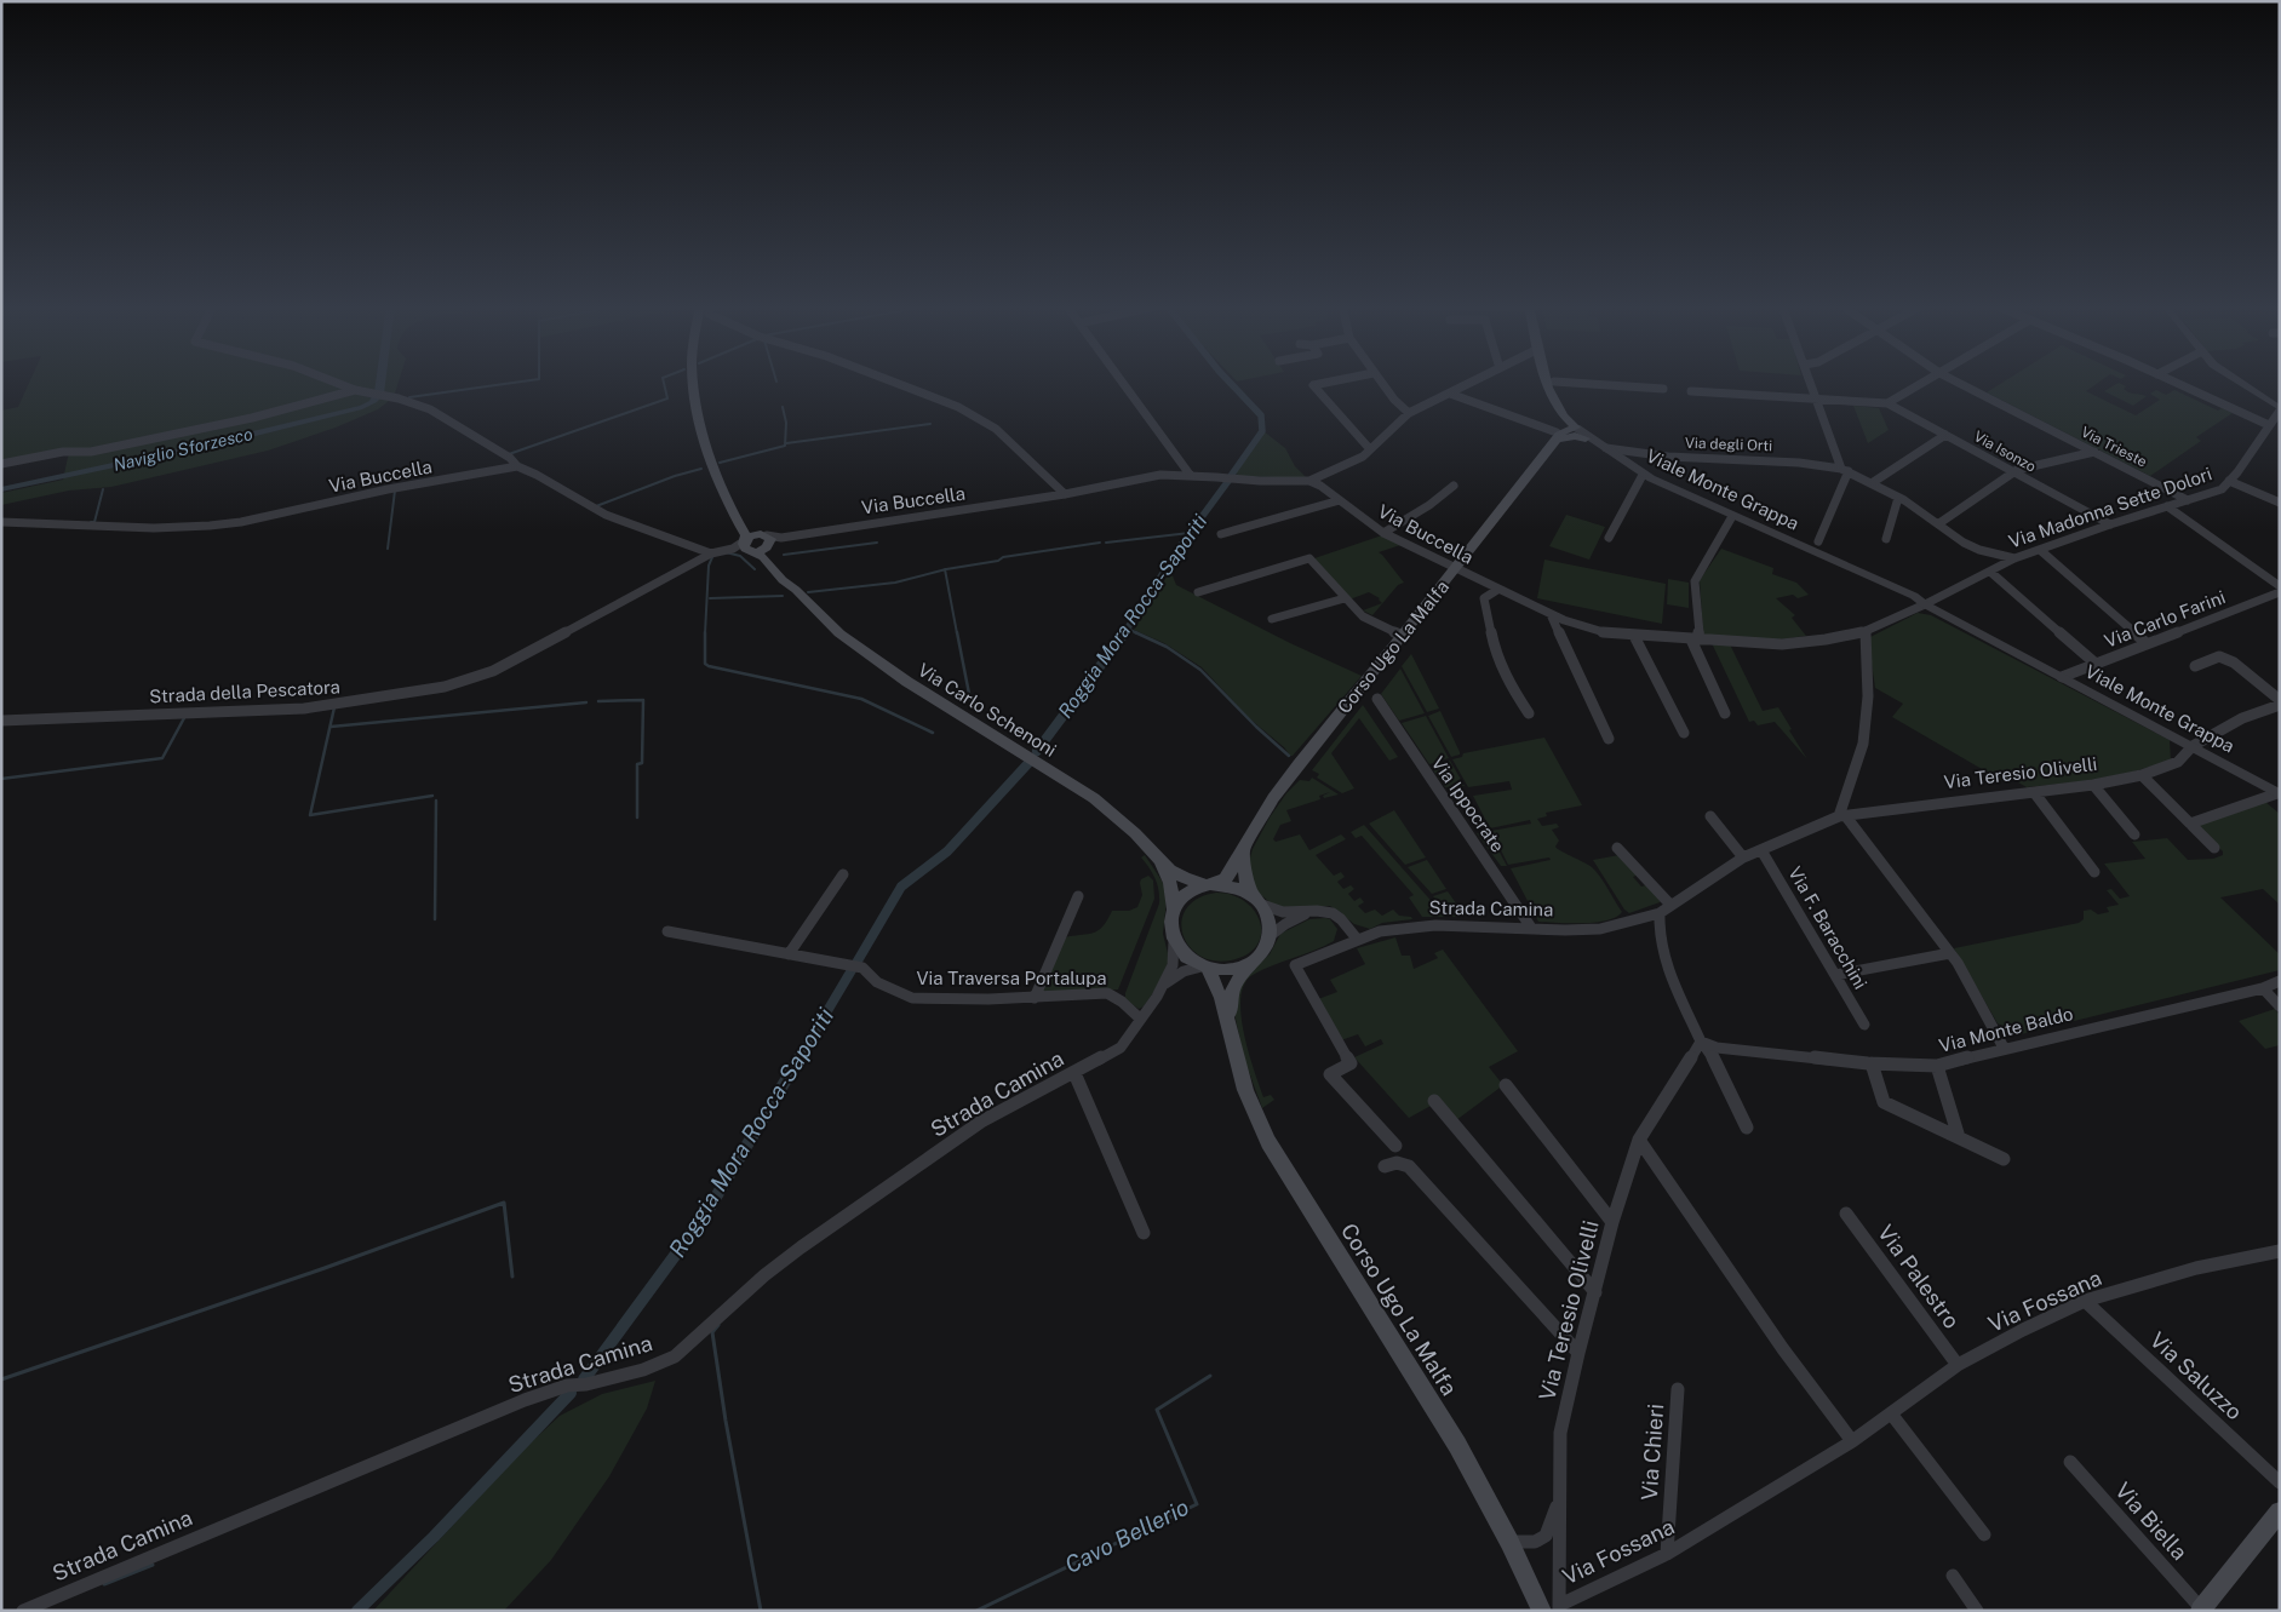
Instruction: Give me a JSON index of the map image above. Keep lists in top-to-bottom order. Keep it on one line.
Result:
{"streets":{"main road":["Corso Ugo La Malfa","Via Carlo Schenoni"],"street":["Via degli Orti","Via Trieste","Via Isonzo","Via Buccella","Viale Monte Grappa","Via Madonna Sette Dolori","Via Carlo Farini","Strada della Pescatora","Via Teresio Olivelli","Via Ippocrate","Strada Camina","Via F. Baracchini","Via Traversa Portalupa","Via Monte Baldo","Via Palestro","Via Fossana","Via Saluzzo","Via Chieri","Via Biella"]},"crossings":[["Via degli Orti","Viale Monte Grappa"],["Via degli Orti","Via Madonna Sette Dolori"],["Via Trieste","Via Madonna Sette Dolori"],["Via Isonzo","Via Madonna Sette Dolori"],["Via Buccella","Viale Monte Grappa"],["Via Buccella","Via Madonna Sette Dolori"],["Via Buccella","Corso Ugo La Malfa"],["Via Buccella","Via Carlo Schenoni"],["Viale Monte Grappa","Via Madonna Sette Dolori"],["Viale Monte Grappa","Via Carlo Farini"],["Viale Monte Grappa","Corso Ugo La Malfa"],["Viale Monte Grappa","Via Teresio Olivelli"],["Via Teresio Olivelli","Strada Camina"],["Via Teresio Olivelli","Via F. Baracchini"],["Via Teresio Olivelli","Via Monte Baldo"],["Via Teresio Olivelli","Via Fossana"],["Via Ippocrate","Strada Camina"],["Strada Camina","Via Traversa Portalupa"],["Via Palestro","Via Fossana"],["Via Fossana","Via Saluzzo"],["Via Fossana","Via Chieri"]],"water":["Naviglio Sforzesco","Roggia Mora Rocca-Saporiti","Cavo Bellerio"]}
